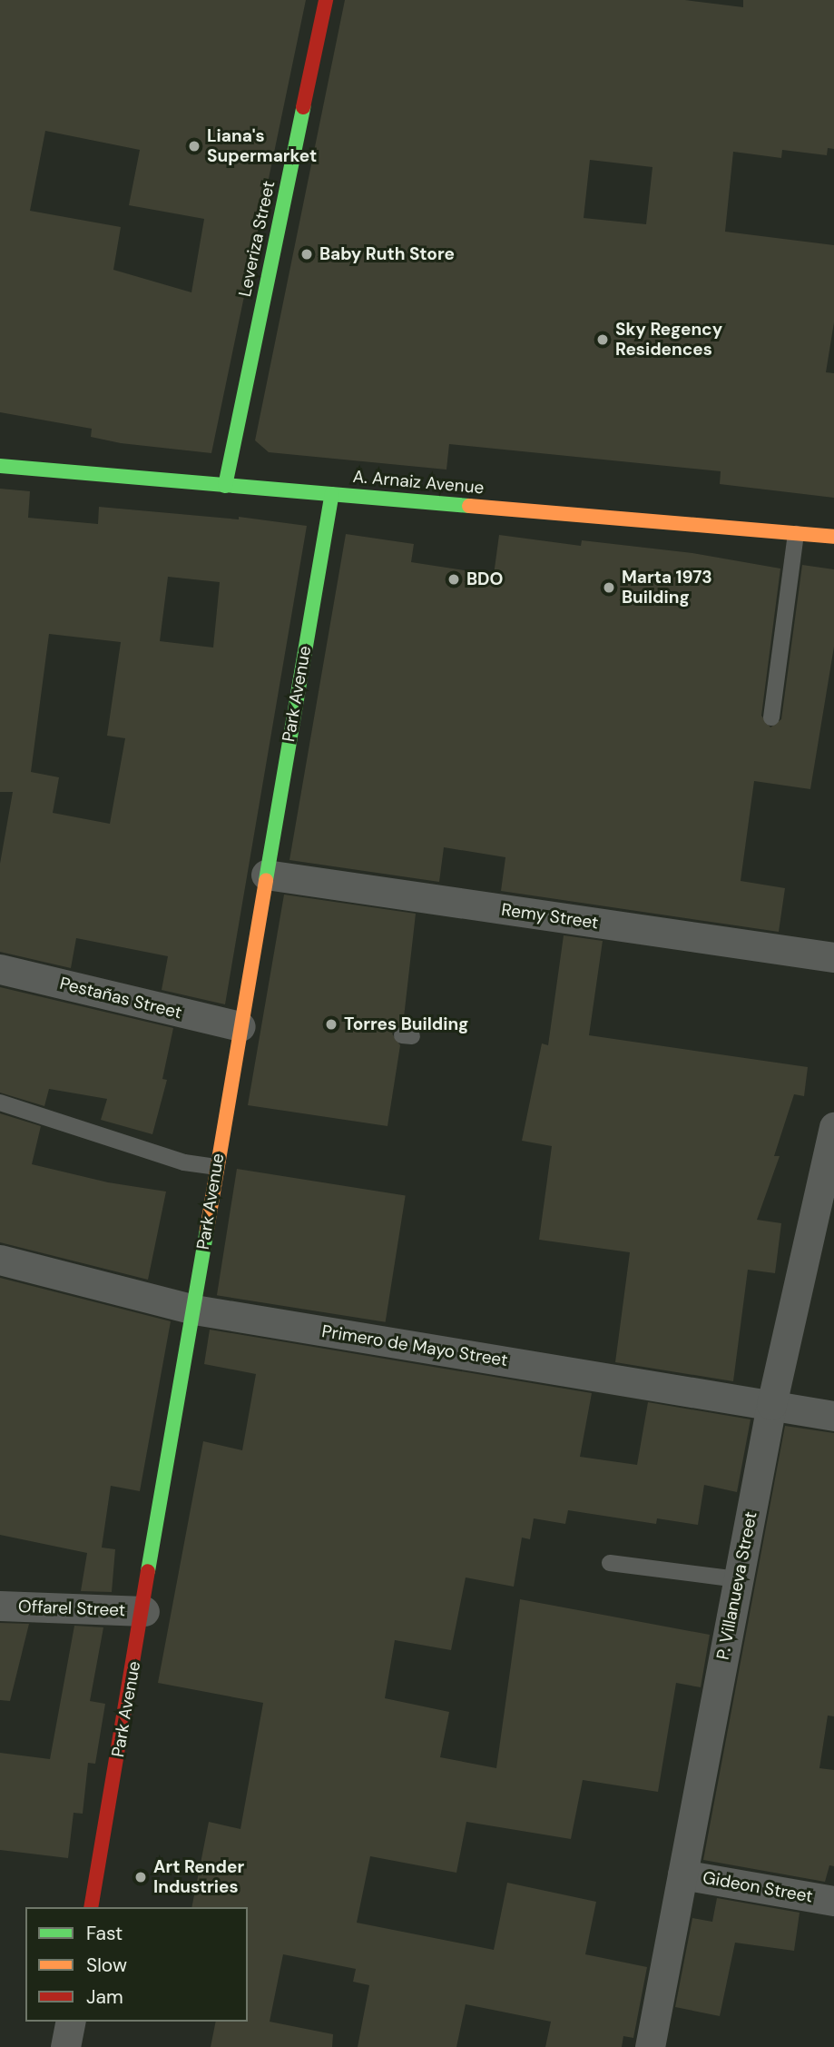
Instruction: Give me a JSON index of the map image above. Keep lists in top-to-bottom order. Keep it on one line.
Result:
{"streets":{"street":["Leveriza Street","A. Arnaiz Avenue","Park Avenue","Remy Street","Pestañas Street","Primero de Mayo Street","P. Villanueva Street","Offarel Street","Gideon Street"]},"crossings":[["Leveriza Street","A. Arnaiz Avenue"],["A. Arnaiz Avenue","Park Avenue"],["Park Avenue","Remy Street"],["Park Avenue","Pestañas Street"],["Park Avenue","Primero de Mayo Street"],["Park Avenue","Offarel Street"],["Primero de Mayo Street","P. Villanueva Street"],["P. Villanueva Street","Gideon Street"]],"places":["Liana's Supermarket","Baby Ruth Store","Sky Regency Residences","BDO","Marta 1973 Building","Torres Building","Art Render Industries"],"legend":["Fast","Slow","Jam"]}
